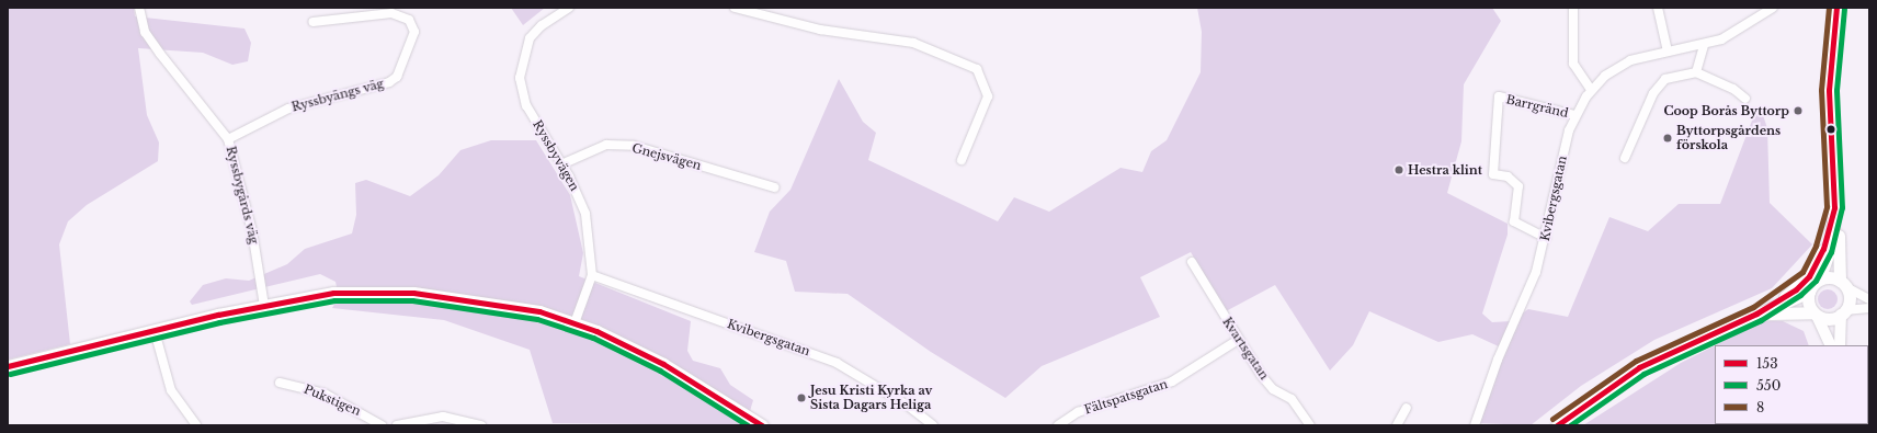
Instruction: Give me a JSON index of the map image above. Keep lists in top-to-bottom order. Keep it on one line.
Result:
{"streets":{"street":["Ryssbyängs väg","Barrgränd","Ryssbyvägen","Gnejsvägen","Ryssbygårds väg","Kvibergsgatan","Kvartsgatan","Fältspatsgatan","Pukstigen"]},"crossings":[["Ryssbyängs väg","Ryssbygårds väg"],["Barrgränd","Kvibergsgatan"],["Ryssbyvägen","Gnejsvägen"],["Ryssbyvägen","Kvibergsgatan"],["Kvartsgatan","Fältspatsgatan"]],"places":["Coop Borås Byttorp","Byttorpsgårdens förskola","Hestra klint","Jesu Kristi Kyrka av Sista Dagars Heliga"],"lines":["transit line 153","transit line 8","transit line 550"],"legend":["153","550","8"]}
